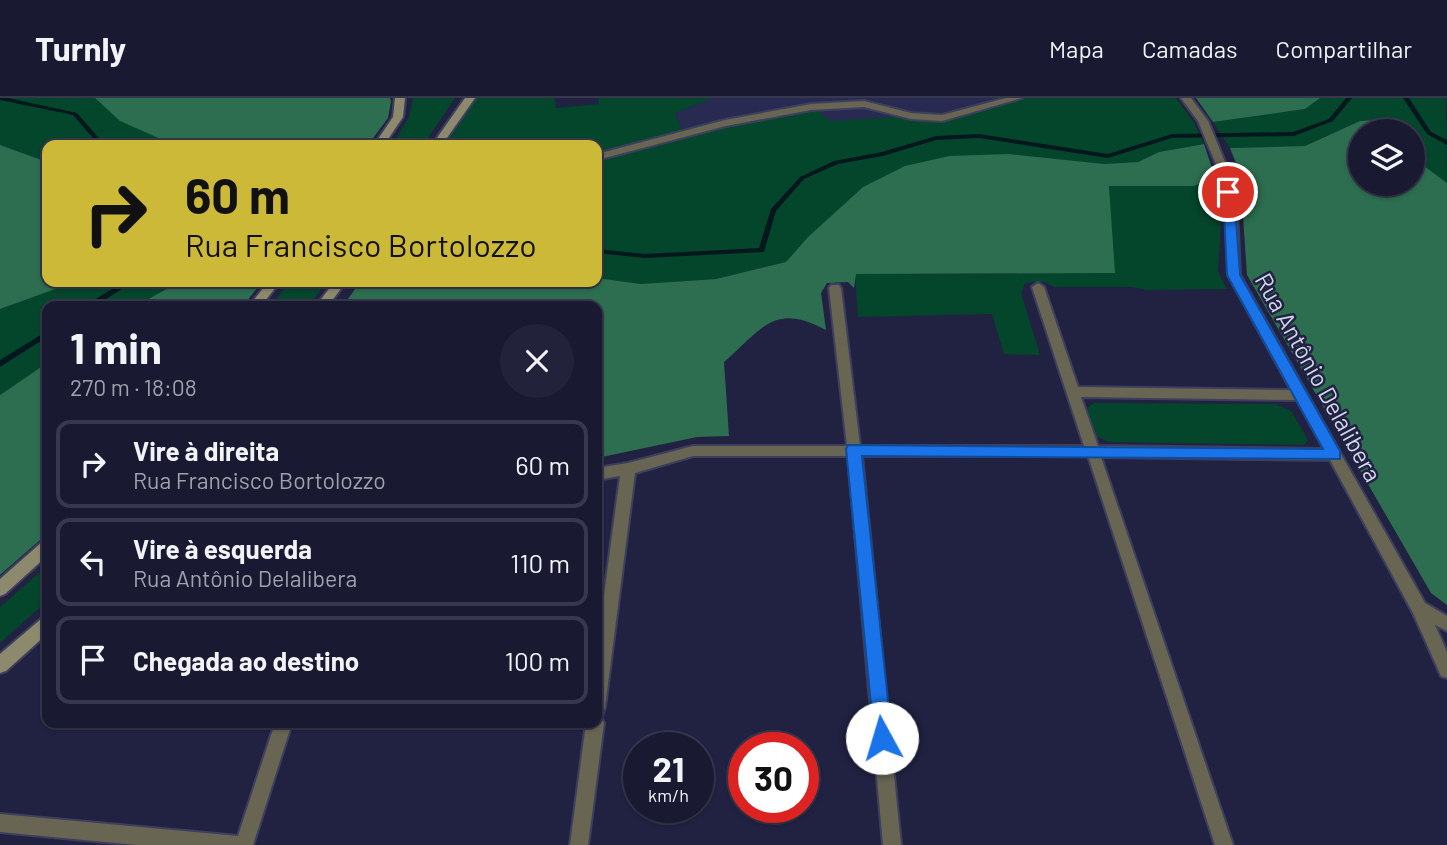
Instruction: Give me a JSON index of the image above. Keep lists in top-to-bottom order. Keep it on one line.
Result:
{"streets":{"street":["Rua Antônio Delalibera"]},"page":{"header":"Turnly","nav":["Mapa","Camadas","Compartilhar"],"turn":["60 m","Rua Francisco Bortolozzo"],"heading":["1 min","270 m · 18:08"],"list":[{"name":"Vire à direita","note":"Rua Francisco Bortolozzo","value":"60 m"},{"name":"Vire à esquerda","note":"Rua Antônio Delalibera","value":"110 m"},{"name":"Chegada ao destino","value":"100 m"}],"speed":"21 km/h","limit":"30"}}
